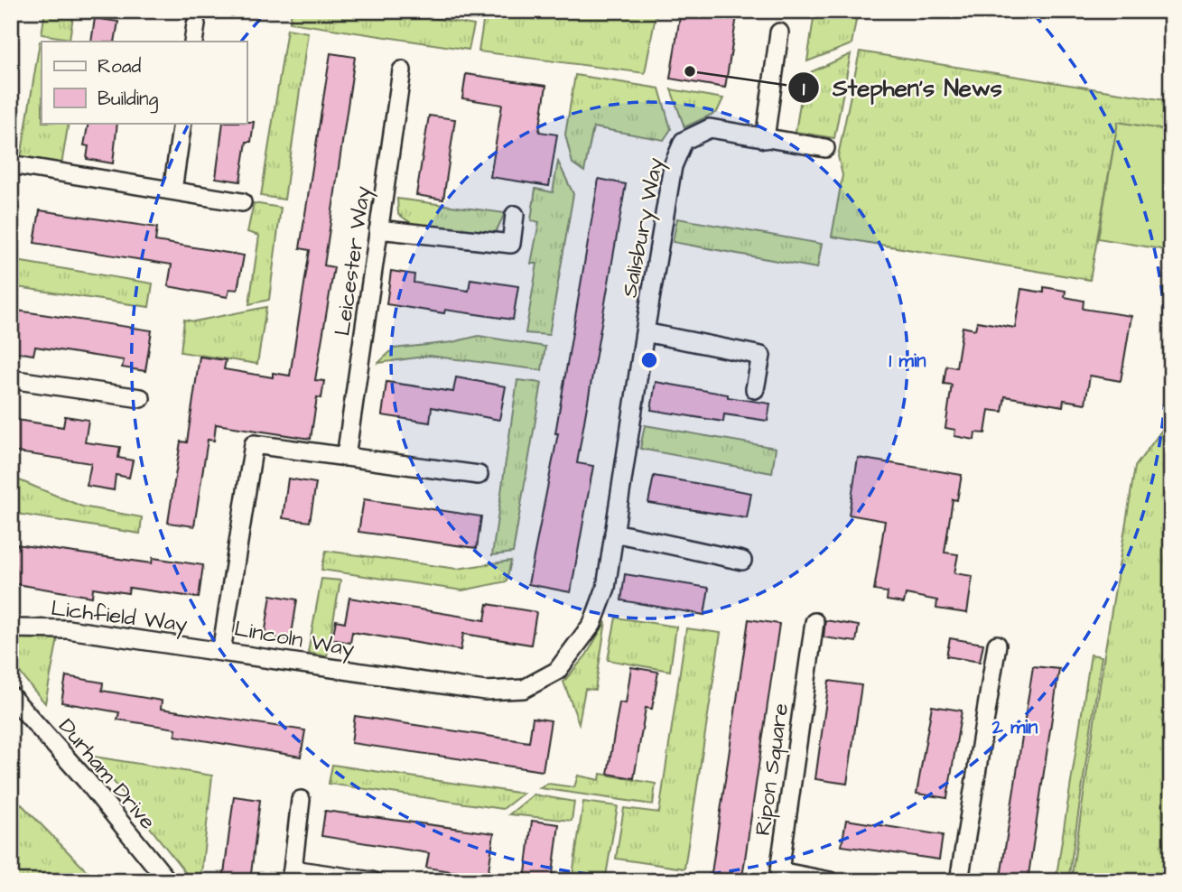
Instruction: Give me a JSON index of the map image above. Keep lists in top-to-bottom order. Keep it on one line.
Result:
{"streets":{"street":["Salisbury Way","Leicester Way","Lichfield Way","Lincoln Way","Ripon Square","Durham Drive"]},"crossings":[["Salisbury Way","Lincoln Way"],["Leicester Way","Lincoln Way"],["Lichfield Way","Lincoln Way"]],"places":["Stephen's News"],"legend":["Road","Building"],"rings":["1 min","2 min"]}
